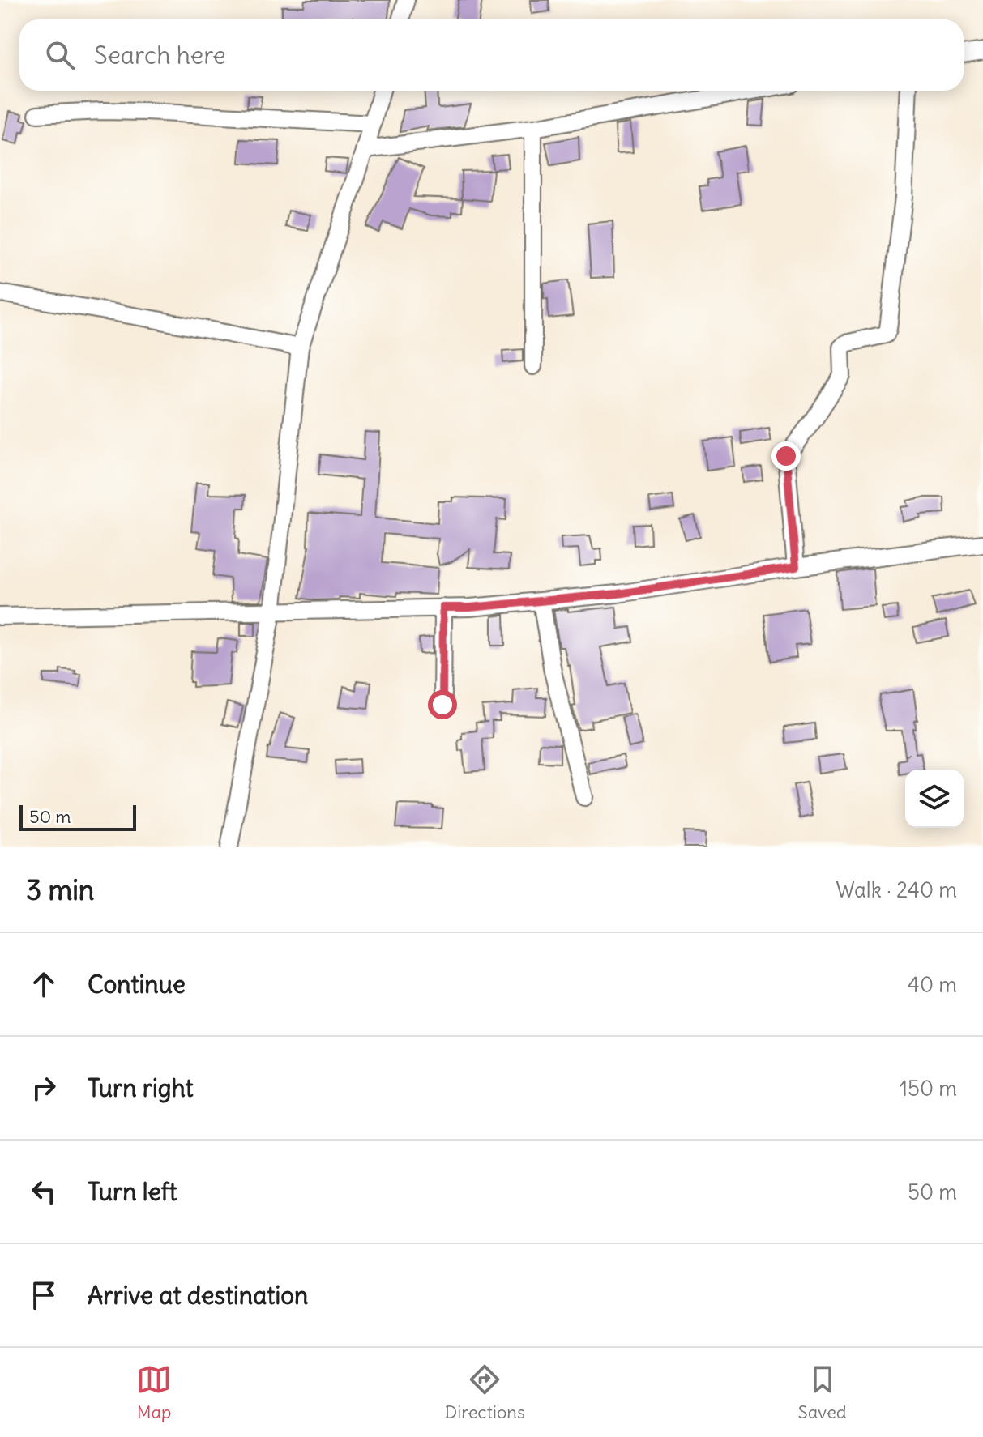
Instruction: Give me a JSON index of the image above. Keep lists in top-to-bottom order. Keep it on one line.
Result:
{"scale_bar":"50 m","page":{"search":"Search here","scale":"50 m","heading":["3 min","Walk · 240 m"],"list":[["Continue","40 m"],["Turn right","150 m"],["Turn left","50 m"],"Arrive at destination"],"nav":["Map","Directions","Saved"]}}
